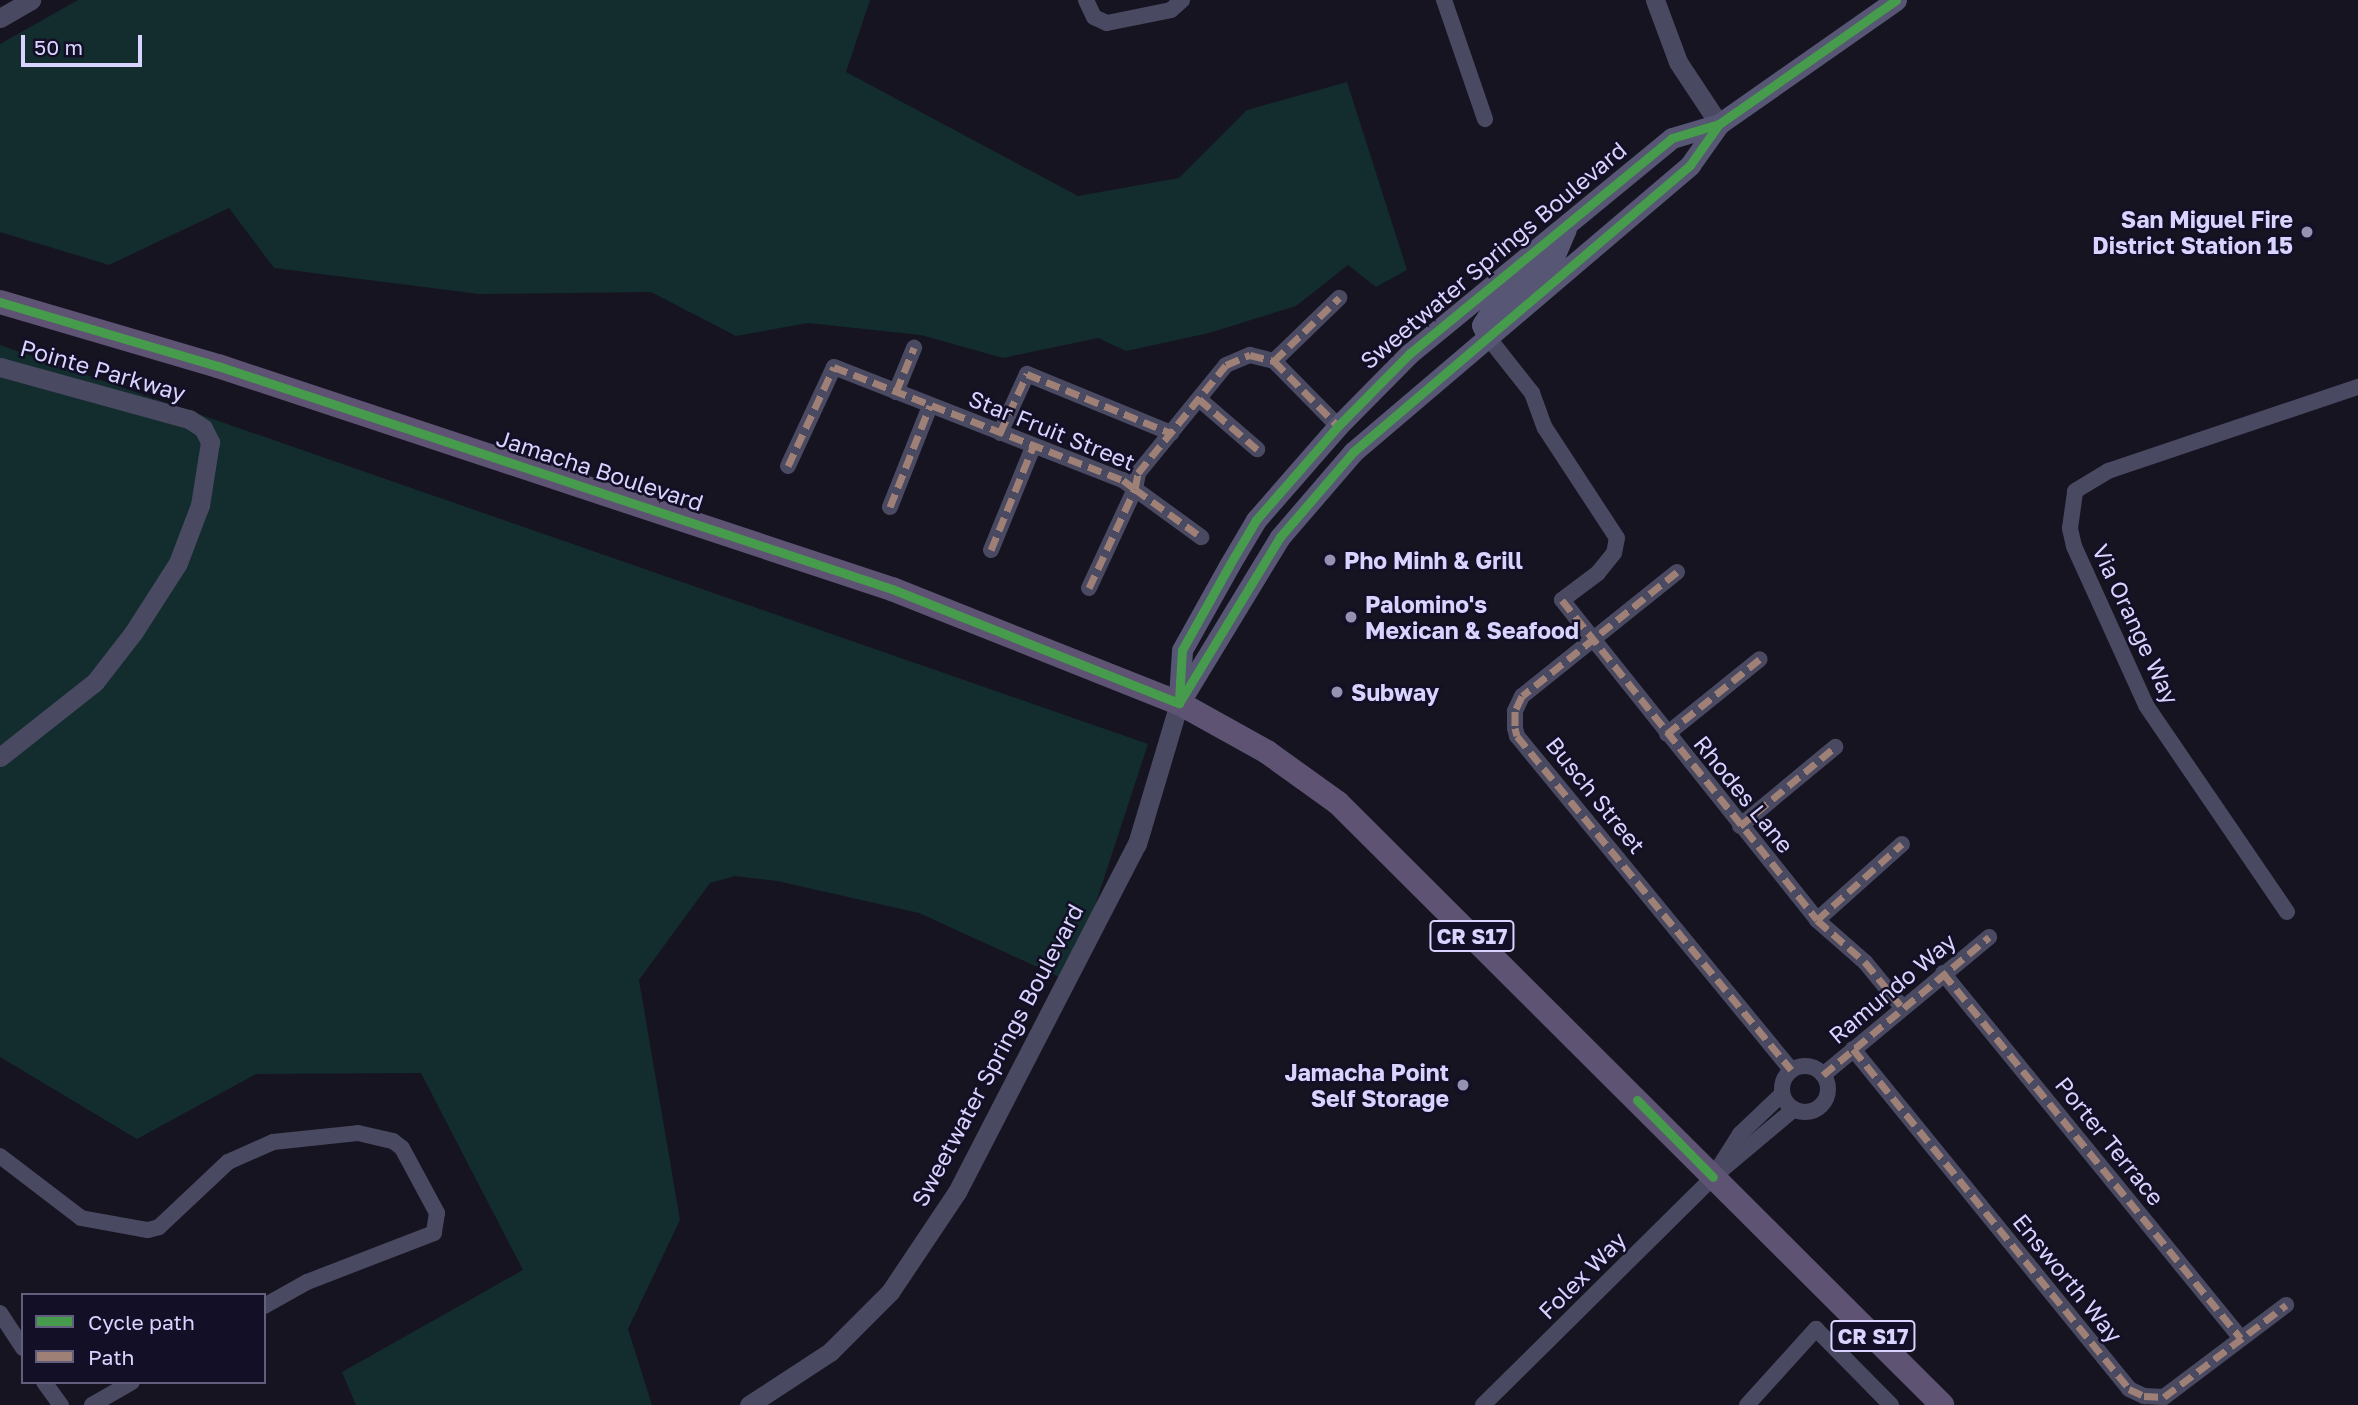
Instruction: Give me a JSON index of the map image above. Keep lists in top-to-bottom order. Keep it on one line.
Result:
{"streets":{"main road":["Sweetwater Springs Boulevard","Jamacha Boulevard","CR S17"],"street":["Pointe Parkway","Star Fruit Street","Via Orange Way","Rhodes Lane","Busch Street","Ramundo Way","Porter Terrace","Folex Way","Ensworth Way"]},"crossings":[["Sweetwater Springs Boulevard","Jamacha Boulevard"],["Sweetwater Springs Boulevard","Rhodes Lane"],["Jamacha Boulevard","Ramundo Way"],["Jamacha Boulevard","Folex Way"],["Rhodes Lane","Busch Street"],["Rhodes Lane","Ramundo Way"],["Busch Street","Ramundo Way"],["Ramundo Way","Porter Terrace"],["Ramundo Way","Folex Way"],["Ramundo Way","Ensworth Way"],["Porter Terrace","Ensworth Way"]],"places":["San Miguel Fire District Station 15","Pho Minh & Grill","Palomino's Mexican & Seafood","Subway","Jamacha Point Self Storage"],"legend":["Cycle path","Path"],"scale_bar":"50 m"}
